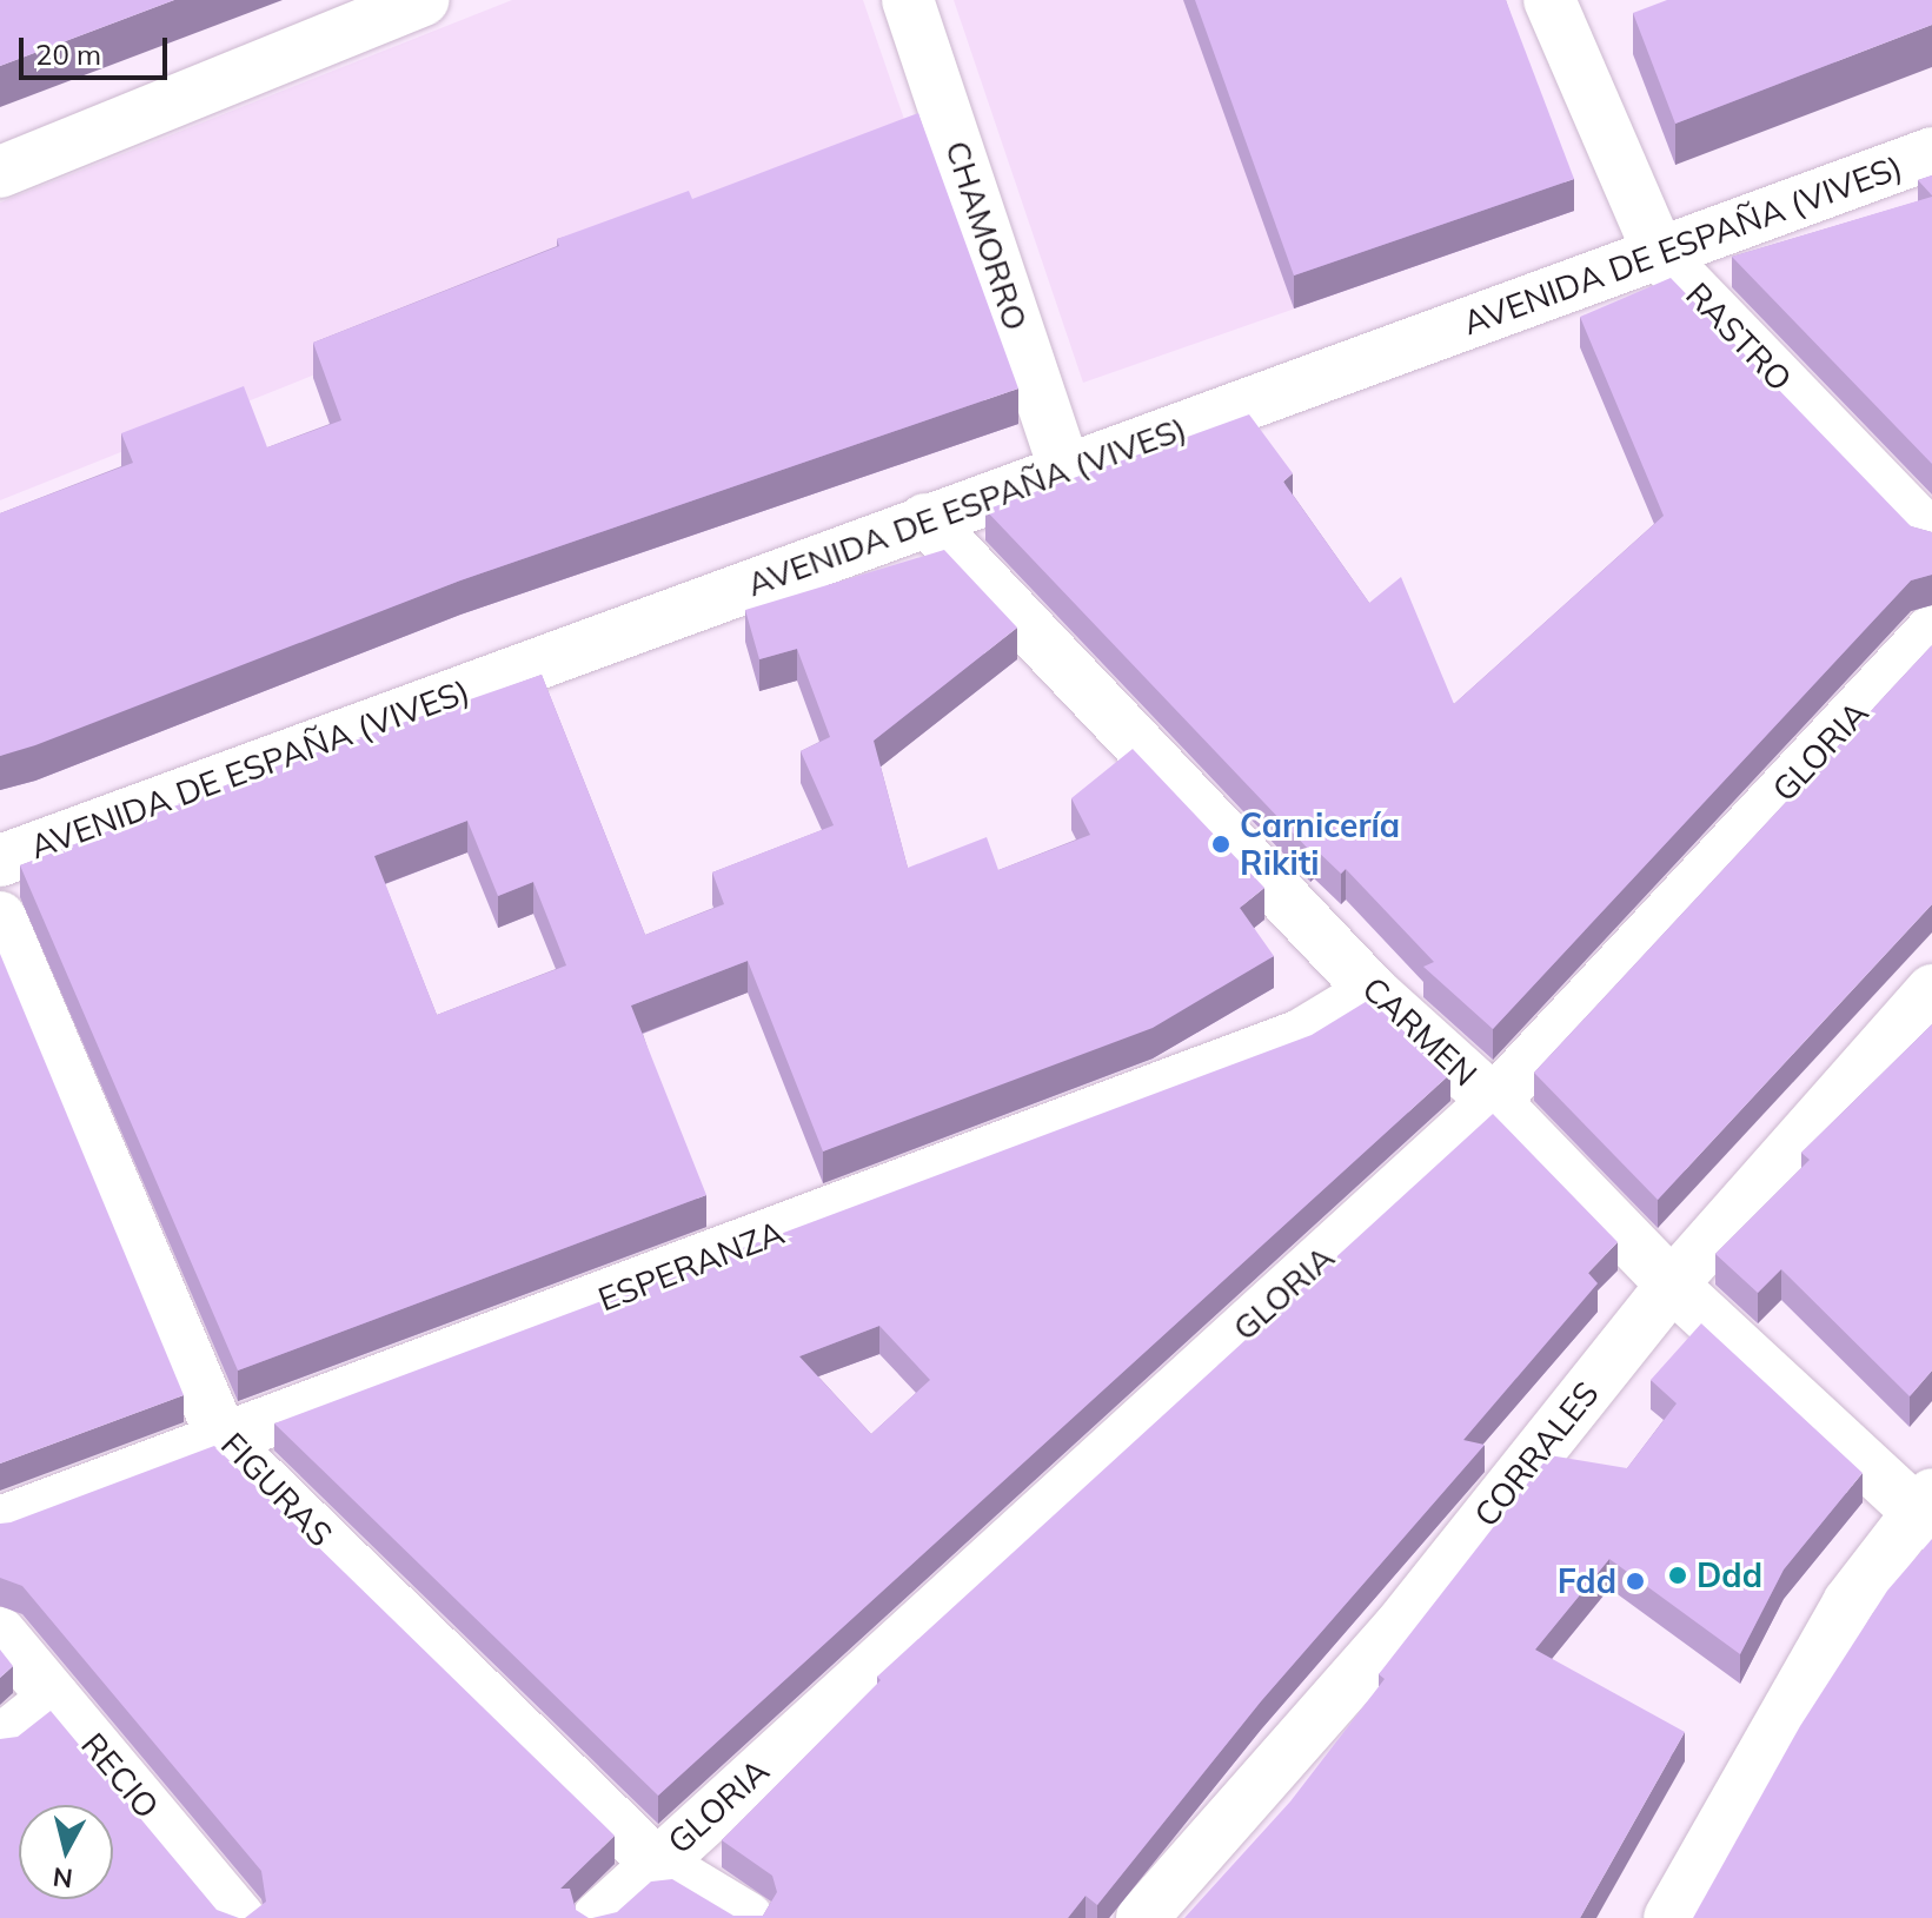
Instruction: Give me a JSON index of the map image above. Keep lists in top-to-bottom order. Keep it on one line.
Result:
{"streets":{"street":["CHAMORRO","AVENIDA DE ESPAÑA (VIVES)","RASTRO","GLORIA","CARMEN","ESPERANZA","CORRALES","FIGURAS","RECIO"]},"crossings":[["CHAMORRO","AVENIDA DE ESPAÑA (VIVES)"],["AVENIDA DE ESPAÑA (VIVES)","RASTRO"],["AVENIDA DE ESPAÑA (VIVES)","CARMEN"],["GLORIA","CARMEN"],["GLORIA","FIGURAS"],["CARMEN","ESPERANZA"],["CARMEN","CORRALES"],["ESPERANZA","FIGURAS"]],"places":["Carnicería Rikiti","Ddd","Fdd"],"scale_bar":"20 m","north":"bottom"}
